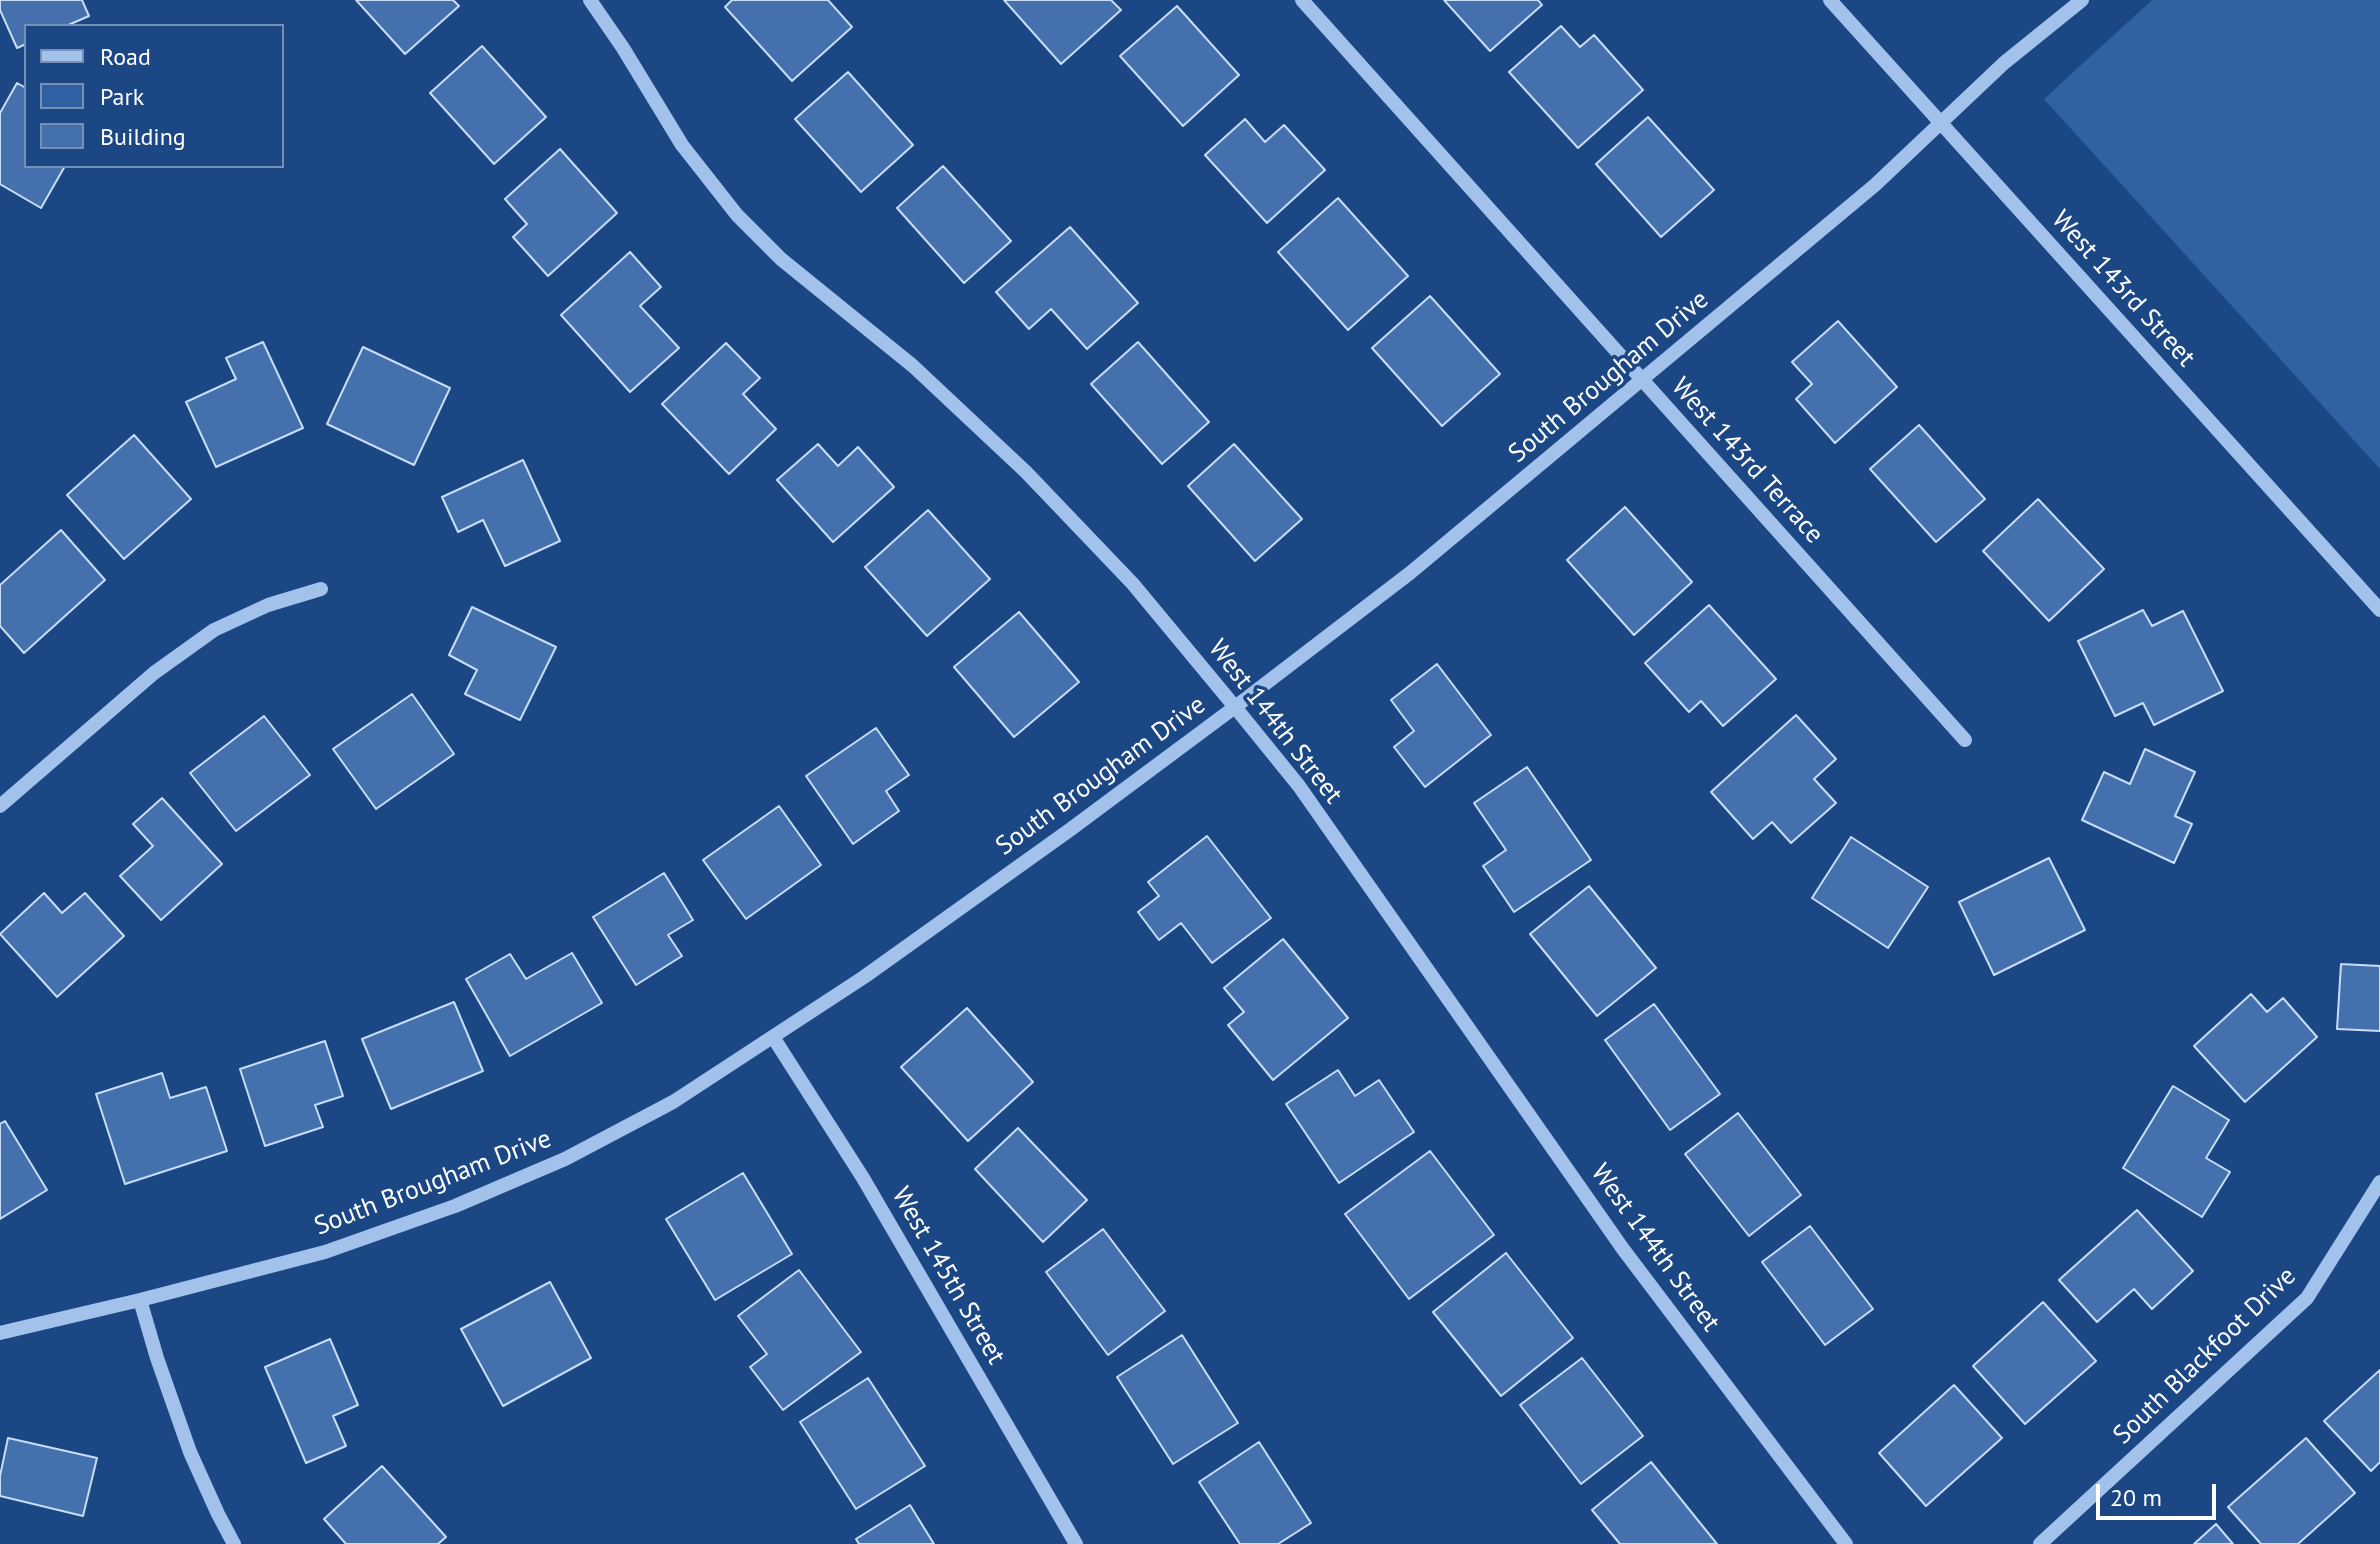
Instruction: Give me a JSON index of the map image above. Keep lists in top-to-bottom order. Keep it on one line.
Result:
{"streets":{"street":["West 143rd Street","South Brougham Drive","West 143rd Terrace","West 144th Street","West 145th Street","South Blackfoot Drive"]},"crossings":[["West 143rd Street","South Brougham Drive"],["South Brougham Drive","West 143rd Terrace"],["South Brougham Drive","West 144th Street"],["South Brougham Drive","West 145th Street"]],"legend":["Road","Park","Building"],"scale_bar":"20 m"}
